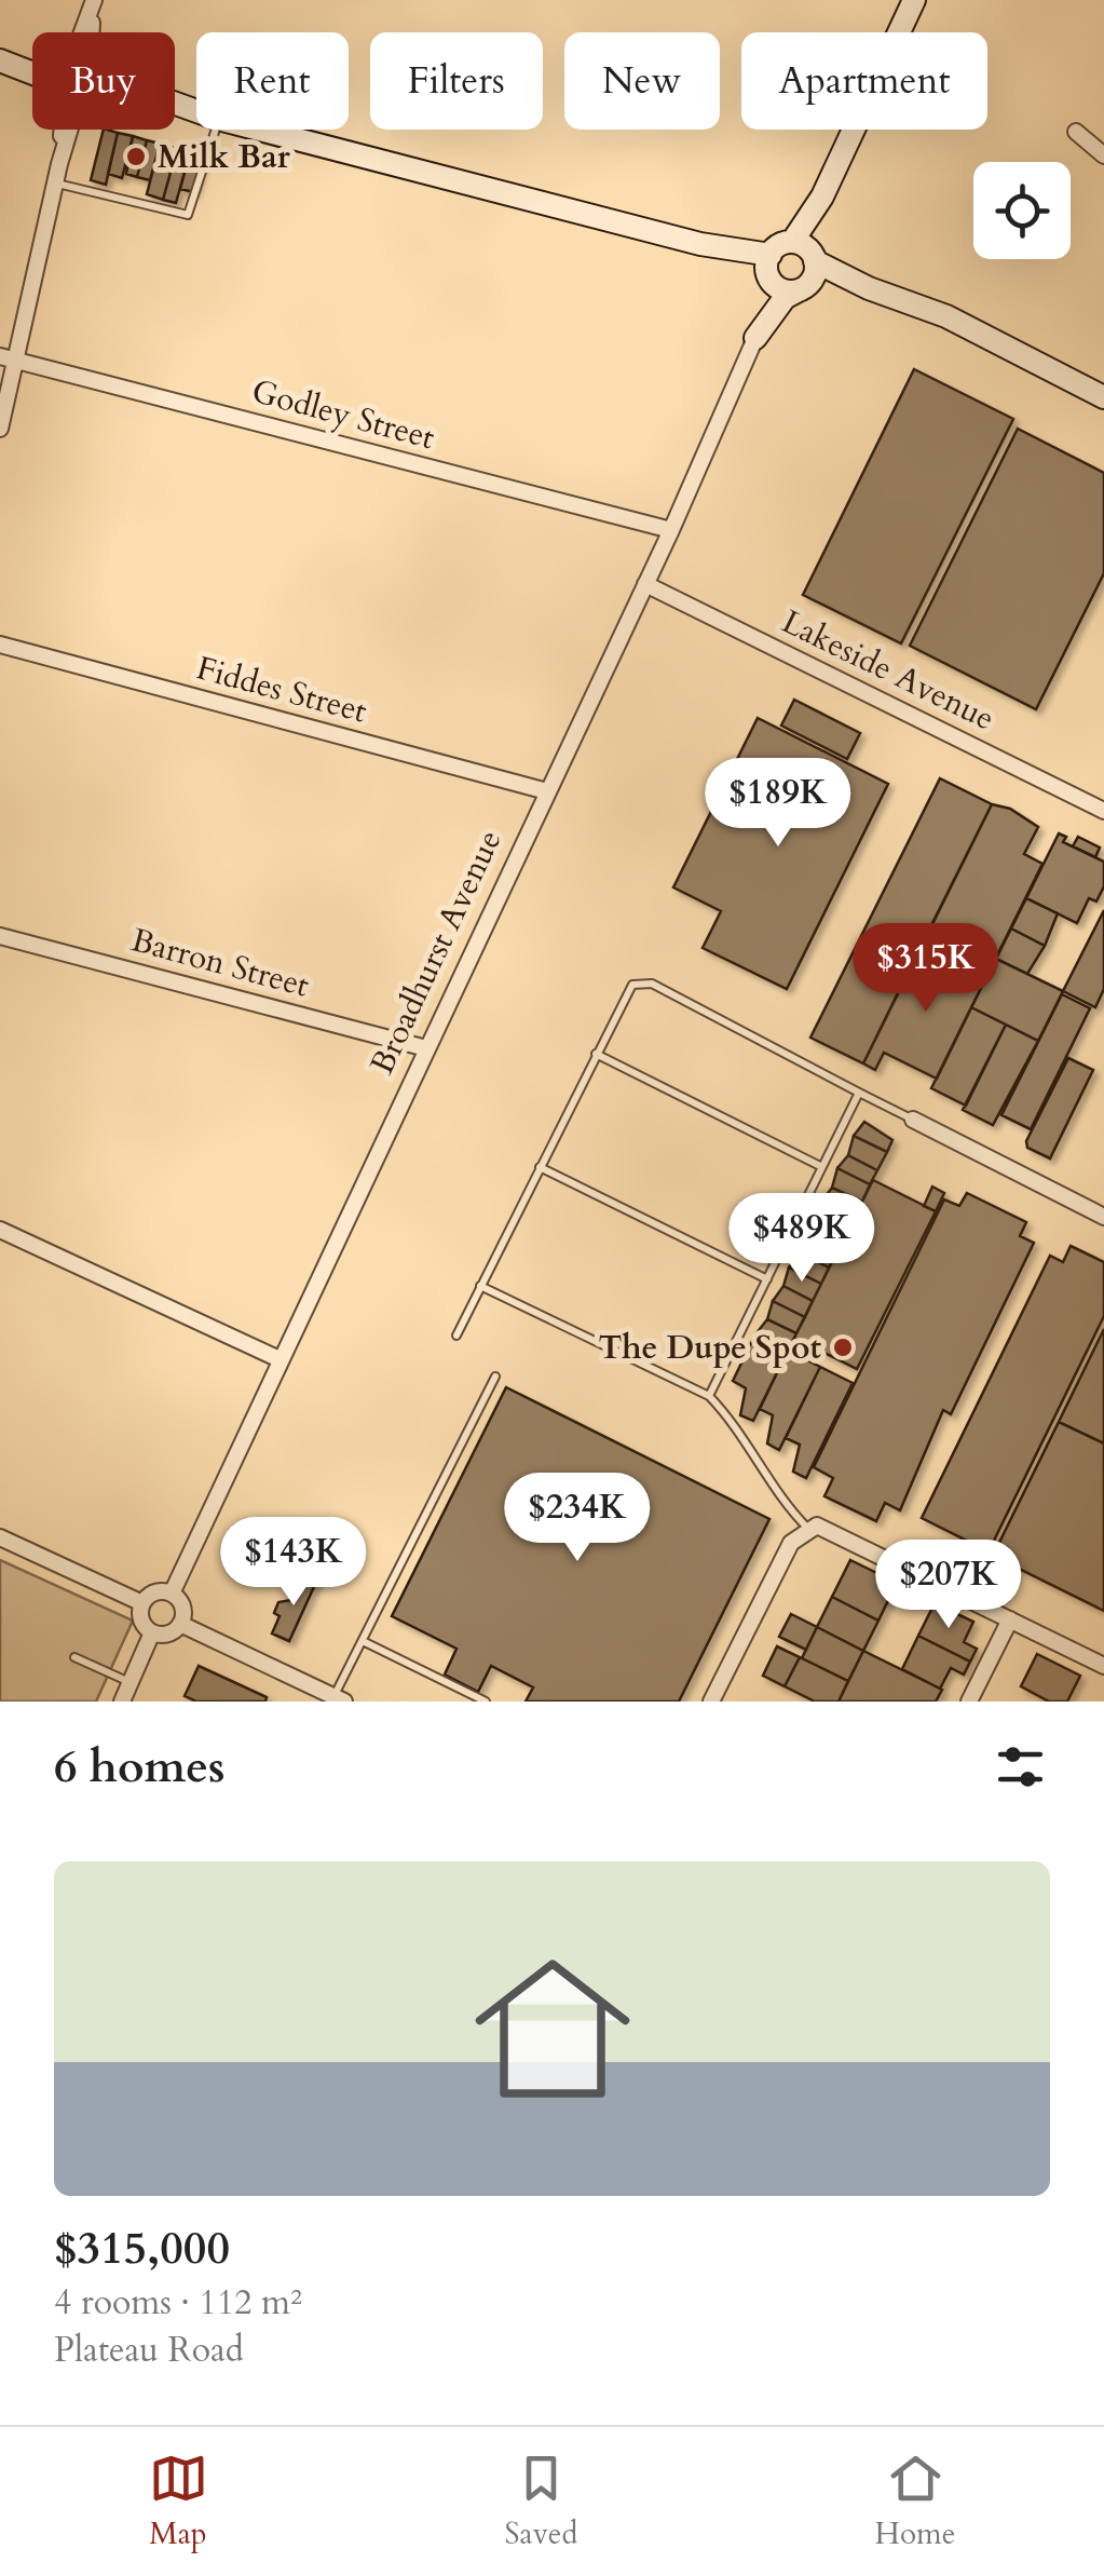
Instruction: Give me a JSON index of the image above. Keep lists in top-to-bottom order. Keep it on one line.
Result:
{"streets":{"street":["Godley Street","Lakeside Avenue","Fiddes Street","Broadhurst Avenue","Barron Street"]},"crossings":[["Godley Street","Broadhurst Avenue"],["Lakeside Avenue","Broadhurst Avenue"],["Fiddes Street","Broadhurst Avenue"],["Broadhurst Avenue","Barron Street"]],"places":["Milk Bar","The Dupe Spot"],"page":{"chip":["Buy","Rent","Filters","New","Apartment"],"price":["$189K","$315K","$489K","$234K","$143K","$207K"],"heading":"6 homes","list":[{"name":"$315,000","note":"4 rooms · 112 m² · Plateau Road"}],"tabs":["Map","Saved","Home"]}}
